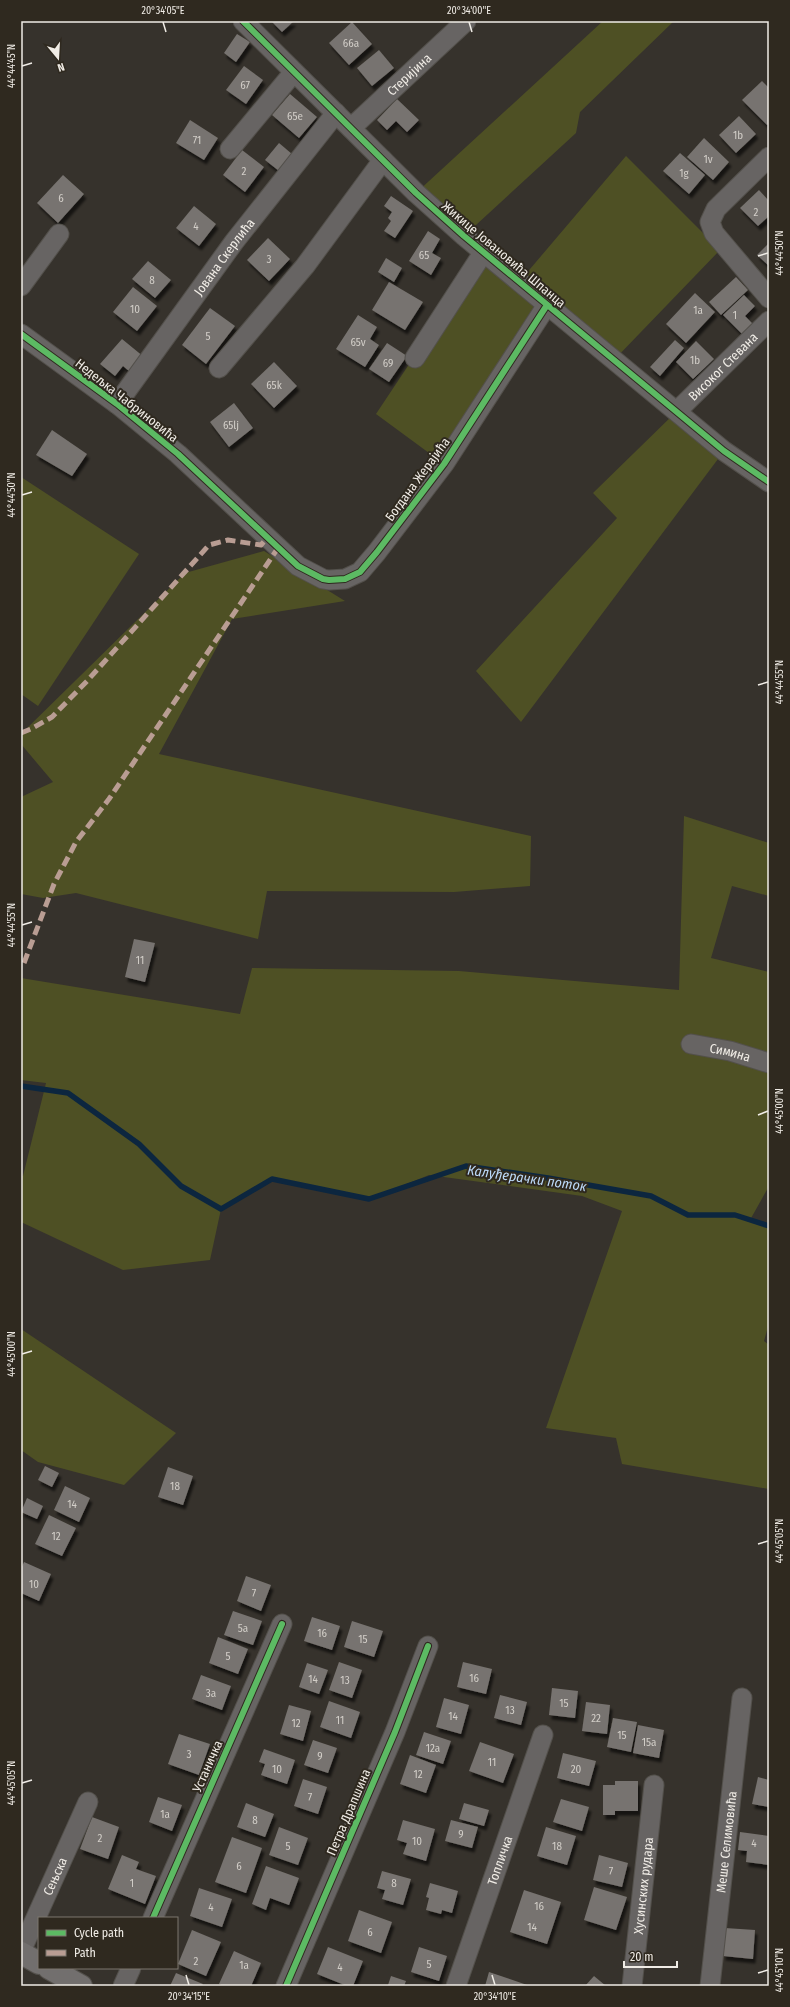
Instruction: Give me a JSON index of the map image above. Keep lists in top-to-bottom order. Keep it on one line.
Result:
{"streets":{"street":["Стеријина","Жикице Јовановића Шпанца","Јована Скерлића","Високог Стевана","Недељка Чабриновића","Богдана Жерајића","Симина","Устаничка","Петра Драпшина","Меше Селимовића","Топличка","Сењска","Хусинских рудара"]},"crossings":[["Стеријина","Жикице Јовановића Шпанца"],["Жикице Јовановића Шпанца","Јована Скерлића"],["Жикице Јовановића Шпанца","Високог Стевана"],["Жикице Јовановића Шпанца","Богдана Жерајића"],["Јована Скерлића","Недељка Чабриновића"],["Недељка Чабриновића","Богдана Жерајића"]],"water":["Калуђерачки поток"],"house_numbers":["66a","67","65e","1b","71","1v","2","1g","6","2","4","65","3","8","10","1a","1","5","65v","1b","69","65k","65lj","11","18","14","12","10","7","5a","16","15","5","16","14","13","3a","15","13","14","22","11","12","15","15a","12a","3","9","11","10","20","12","7","1a","8","9","2","10","4","5","18","6","7","1","8","16","4","14","6","2","5","1a","4"],"legend":["Cycle path","Path"],"scale_bar":"20 m","north":"bottom","coordinates":["20°34'05\"E","20°34'00\"E","44°44'45\"N","44°44'50\"N","44°44'55\"N","44°45'00\"N","44°45'05\"N","44°45'10\"N","20°34'15\"E","20°34'10\"E"]}
